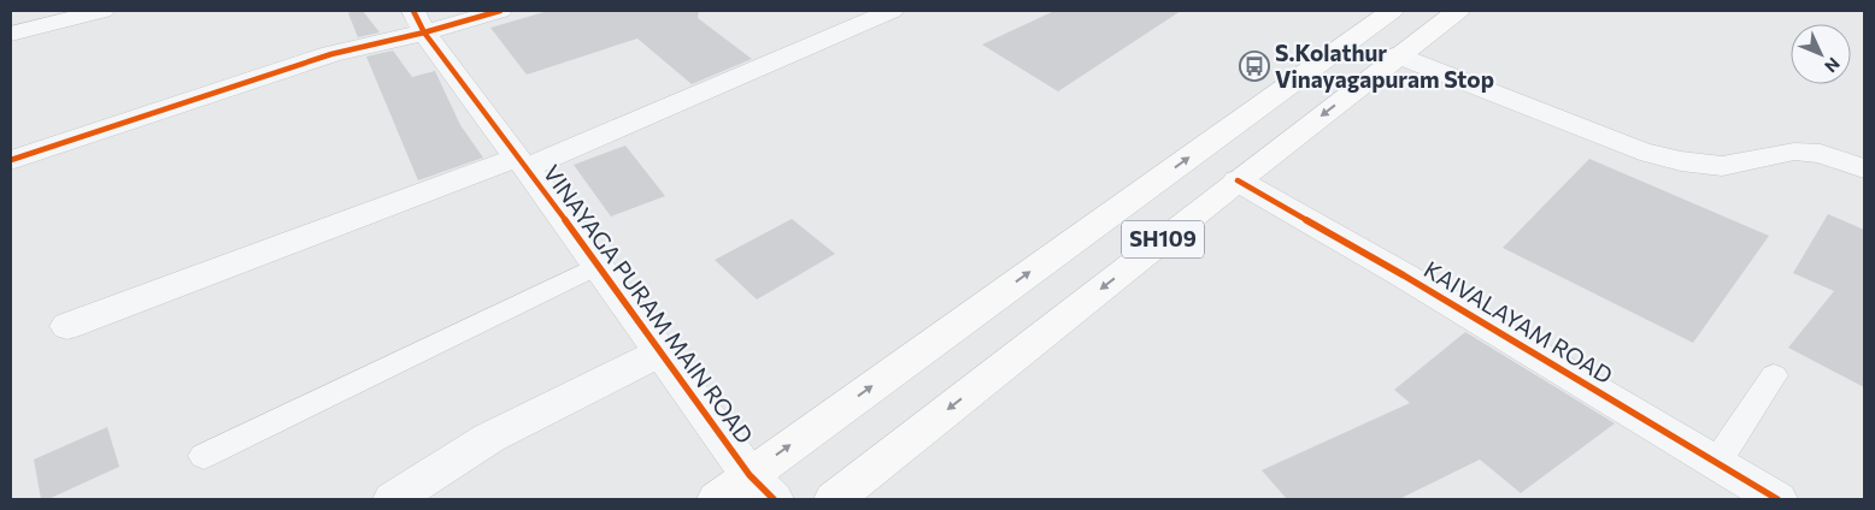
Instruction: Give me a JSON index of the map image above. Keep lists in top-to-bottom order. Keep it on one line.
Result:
{"streets":{"main road":["SH109"],"street":["VINAYAGA PURAM MAIN ROAD","KAIVALAYAM ROAD"]},"crossings":[["SH109","VINAYAGA PURAM MAIN ROAD"],["SH109","KAIVALAYAM ROAD"]],"places":{"bus stop":["S.Kolathur Vinayagapuram Stop"]},"north":"bottom right"}
